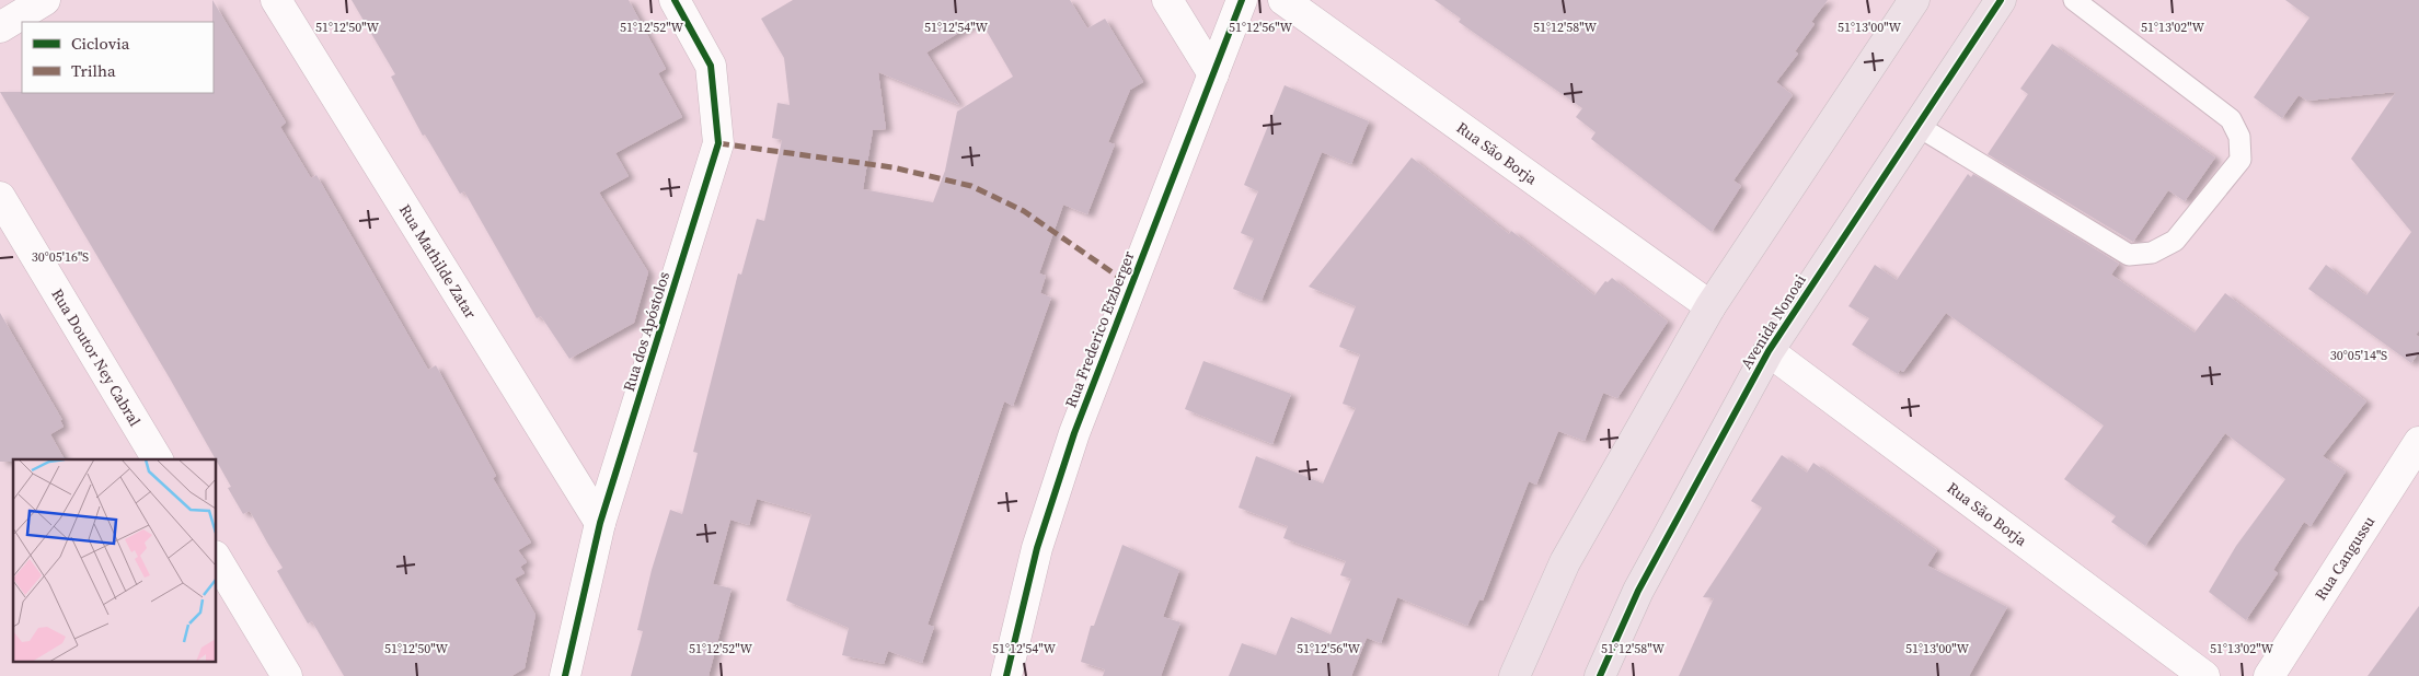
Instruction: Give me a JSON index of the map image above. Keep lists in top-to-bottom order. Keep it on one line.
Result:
{"streets":{"main road":["Avenida Nonoai"],"street":["Rua São Borja","Rua Mathilde Zatar","Rua Frederico Etzberger","Rua dos Apóstolos","Rua Doutor Ney Cabral","Rua Cangussu"]},"crossings":[["Rua São Borja","Avenida Nonoai"],["Rua Mathilde Zatar","Rua dos Apóstolos"]],"legend":["Ciclovia","Trilha"],"coordinates":["51°12'50\"W","51°12'52\"W","51°12'54\"W","51°12'56\"W","51°12'58\"W","51°13'00\"W","51°13'02\"W","30°05'16\"S","30°05'14\"S"]}
